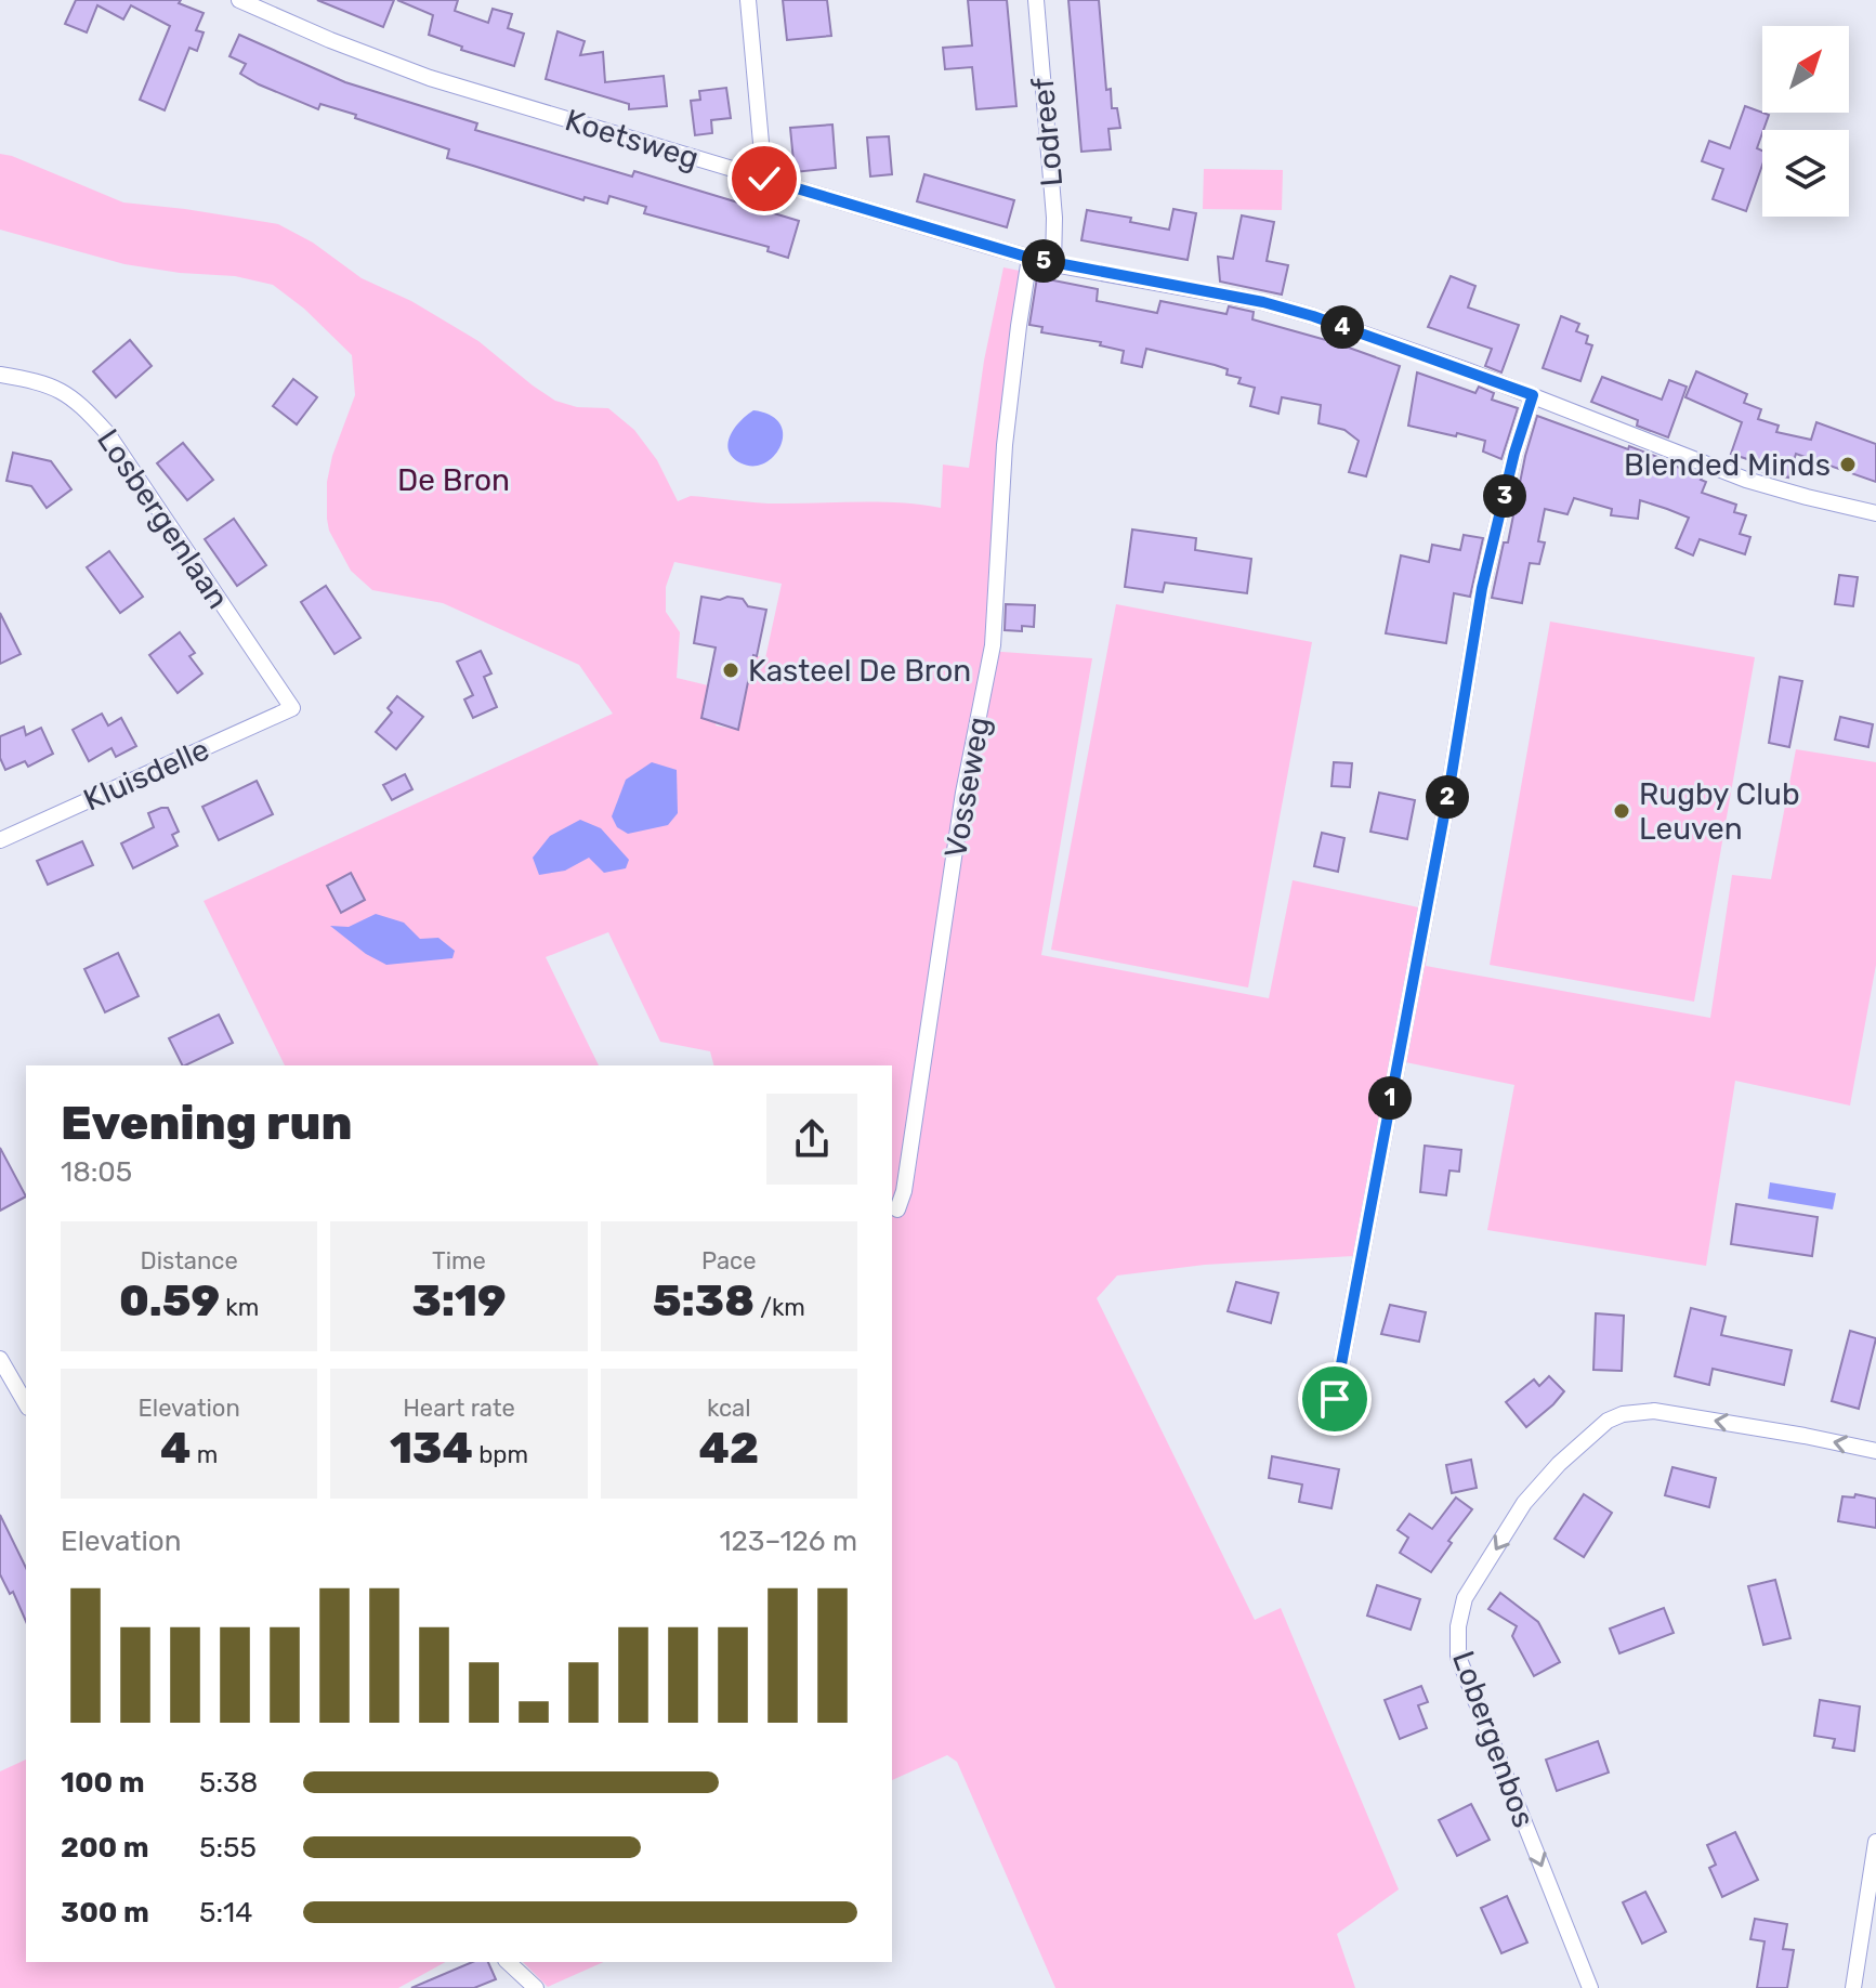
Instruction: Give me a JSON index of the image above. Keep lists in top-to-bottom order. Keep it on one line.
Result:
{"streets":{"street":["Lodreef","Koetsweg","Losbergenlaan","Kluisdelle","Vosseweg","Lobergenbos"]},"crossings":[["Lodreef","Koetsweg"],["Koetsweg","Vosseweg"],["Losbergenlaan","Kluisdelle"]],"parks":["De Bron"],"places":["Blended Minds","Kasteel De Bron","Rugby Club Leuven"],"north":"top right","page":{"pins":["5","4","3","2","1"],"heading":["Evening run","18:05"],"stats":[["Distance","0.59 km"],["Time","3:19"],["Pace","5:38 /km"],["Elevation","4 m"],["Heart rate","134 bpm"],["kcal","42"]],"chart":["Elevation","123–126 m"],"list":[{"name":"100 m","note":"5:38"},{"name":"200 m","note":"5:55"},{"name":"300 m","note":"5:14"}]}}
